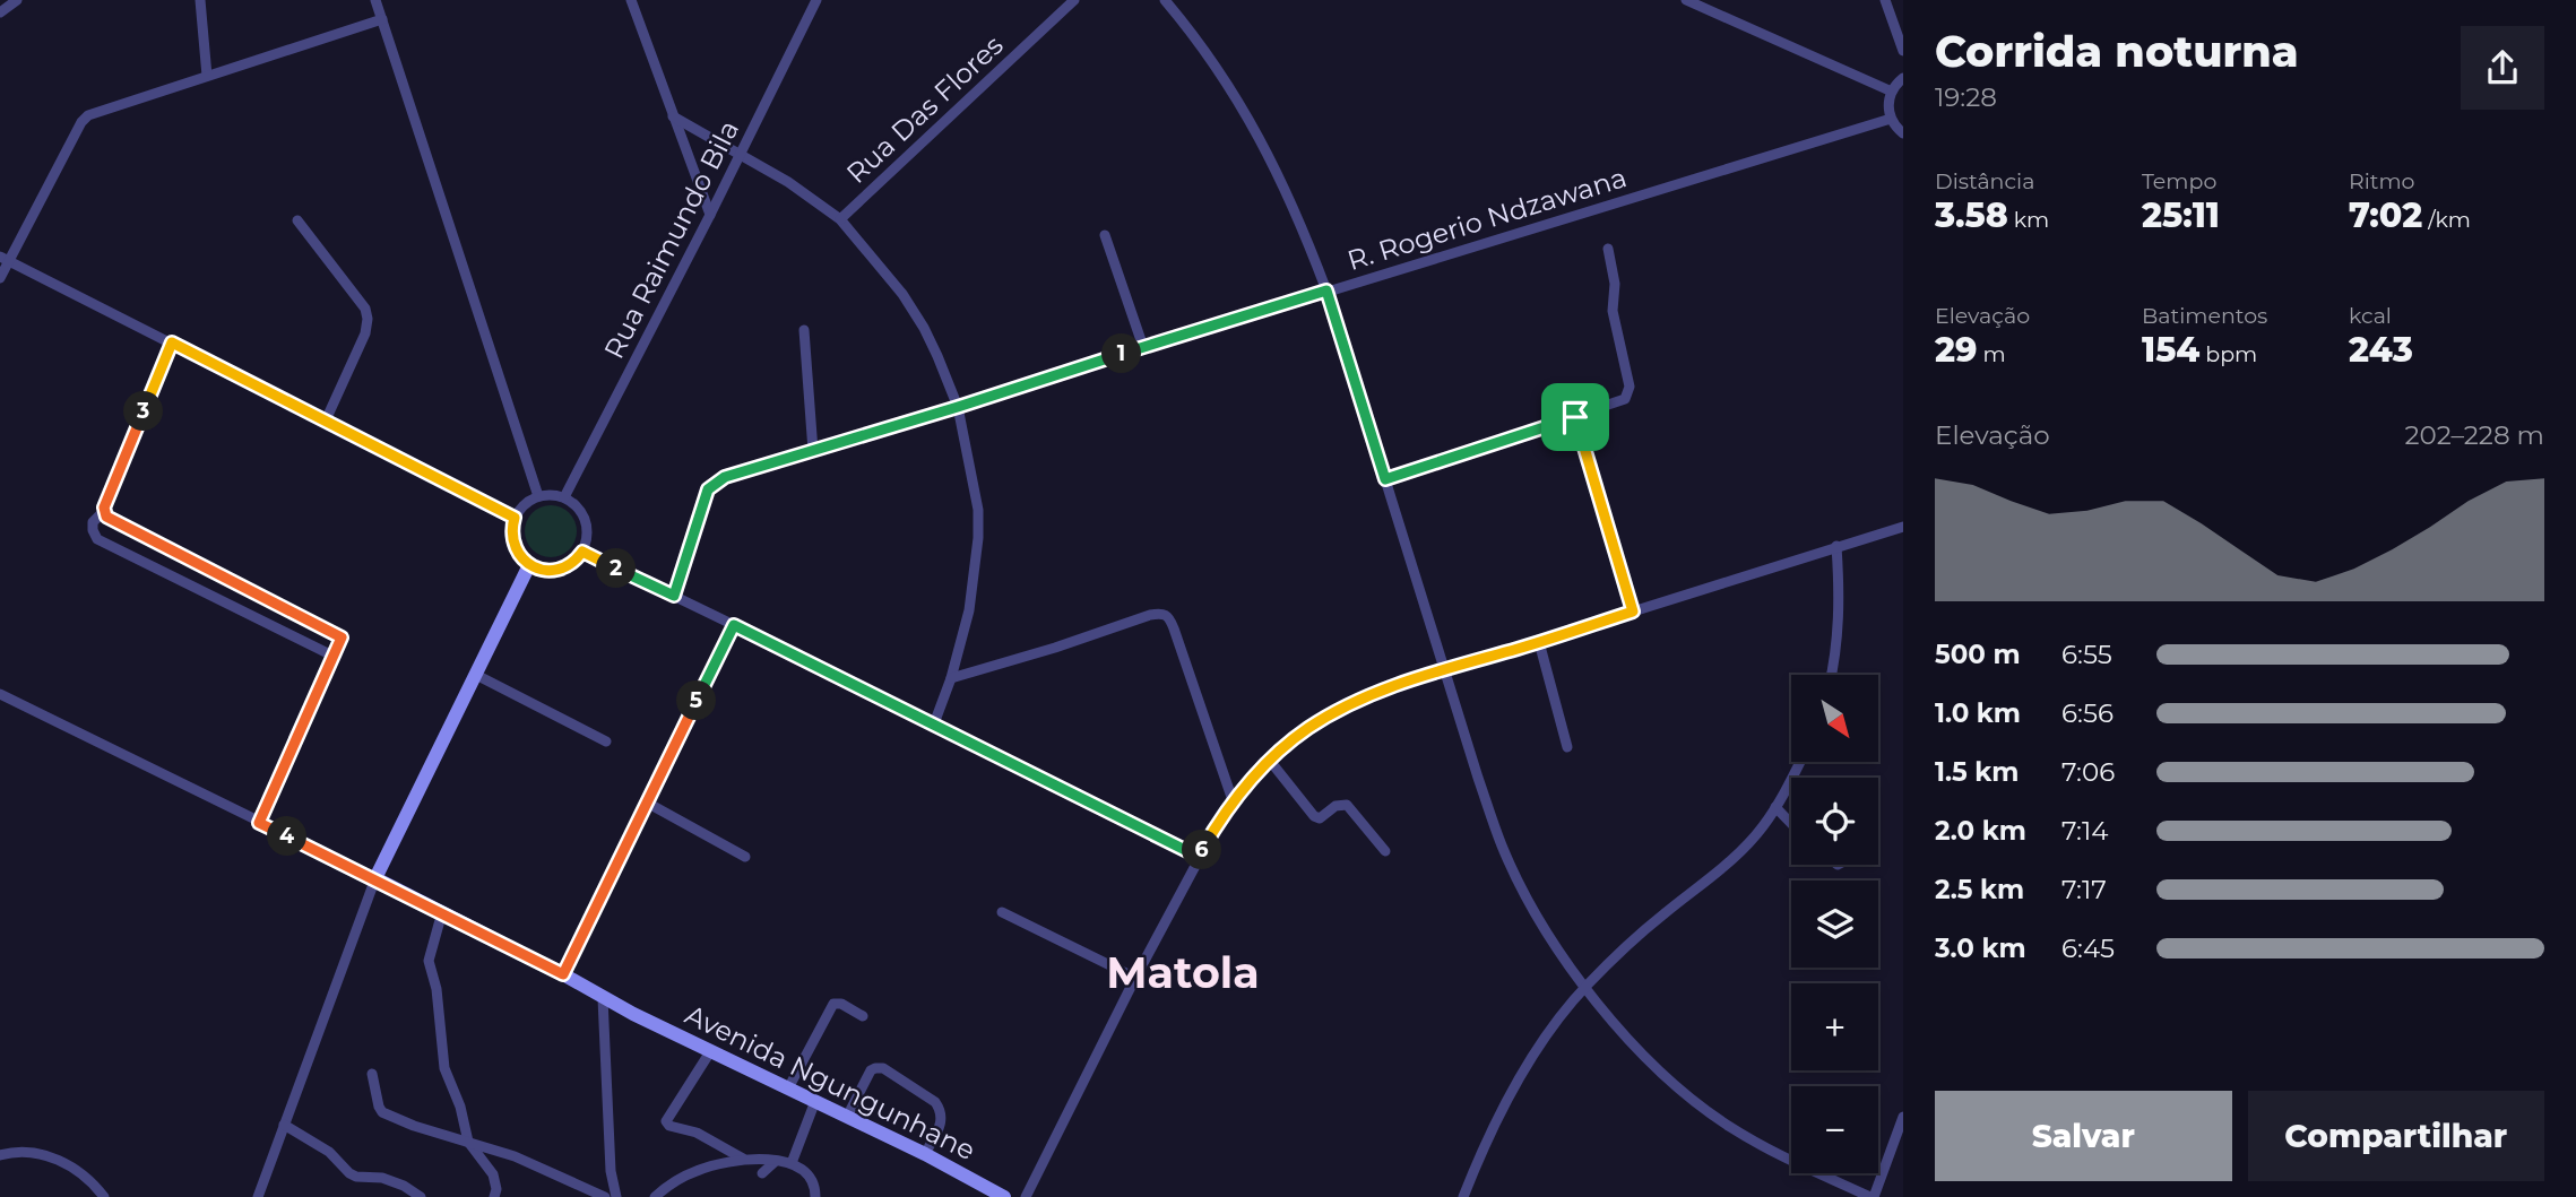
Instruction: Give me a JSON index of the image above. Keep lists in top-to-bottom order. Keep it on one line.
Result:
{"streets":{"street":["Rua Das Flores","R. Rogerio Ndzawana","Rua Raimundo Bila","Avenida Ngungunhane"]},"districts":["Matola"],"north":"bottom right","page":{"heading":["Corrida noturna","19:28"],"stats":[["Distância","3.58 km"],["Tempo","25:11"],["Ritmo","7:02 /km"],["Elevação","29 m"],["Batimentos","154 bpm"],["kcal","243"]],"pins":["1","3","2","5","4","6"],"chart":["Elevação","202–228 m"],"list":[{"name":"500 m","note":"6:55"},{"name":"1.0 km","note":"6:56"},{"name":"1.5 km","note":"7:06"},{"name":"2.0 km","note":"7:14"},{"name":"2.5 km","note":"7:17"},{"name":"3.0 km","note":"6:45"}],"map_buttons":["+","−"],"buttons":["Salvar","Compartilhar"]}}
